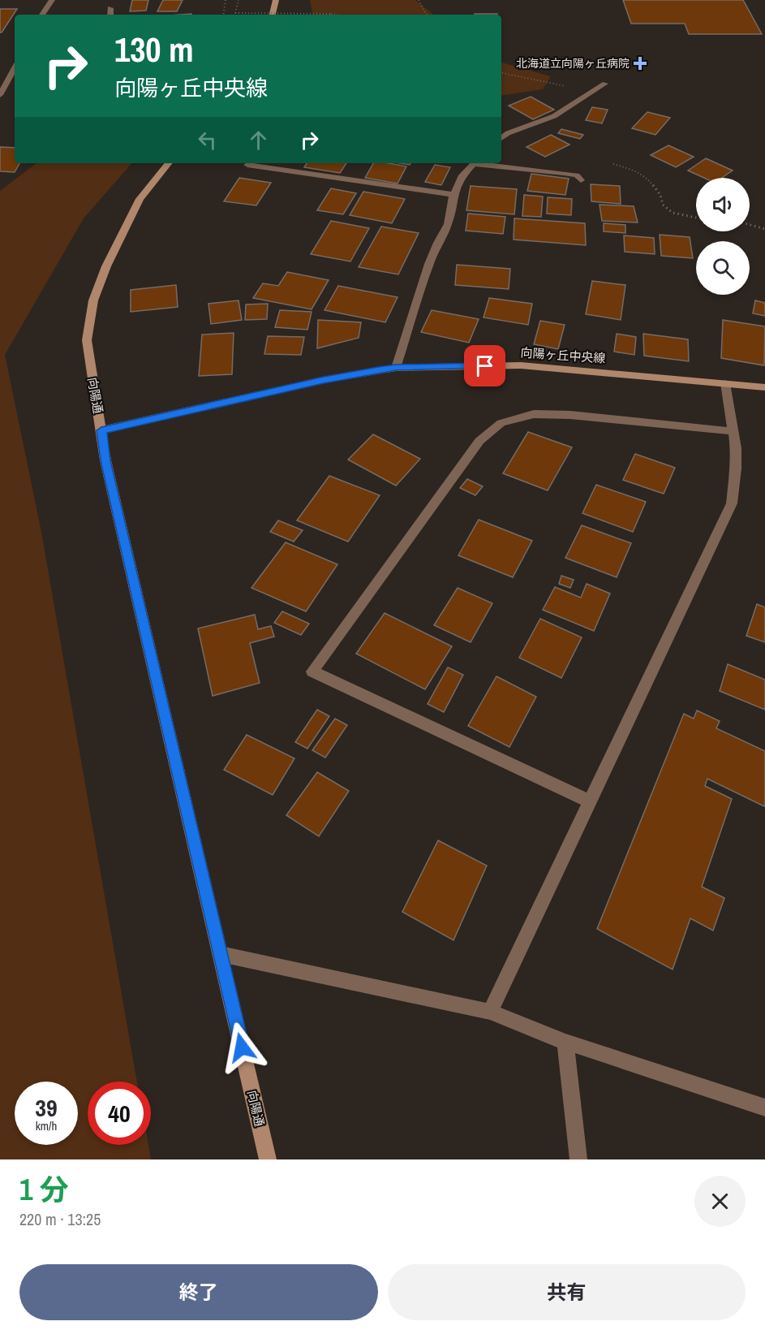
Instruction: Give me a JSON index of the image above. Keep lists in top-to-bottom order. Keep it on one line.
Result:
{"streets":{"street":["向陽ヶ丘中央線","向陽通"]},"crossings":[["向陽ヶ丘中央線","向陽通"]],"places":{"health":["北海道立向陽ヶ丘病院"]},"page":{"turn":["130 m","向陽ヶ丘中央線"],"speed":"39 km/h","limit":"40","heading":["1 分","220 m · 13:25"],"buttons":["終了","共有"]}}
